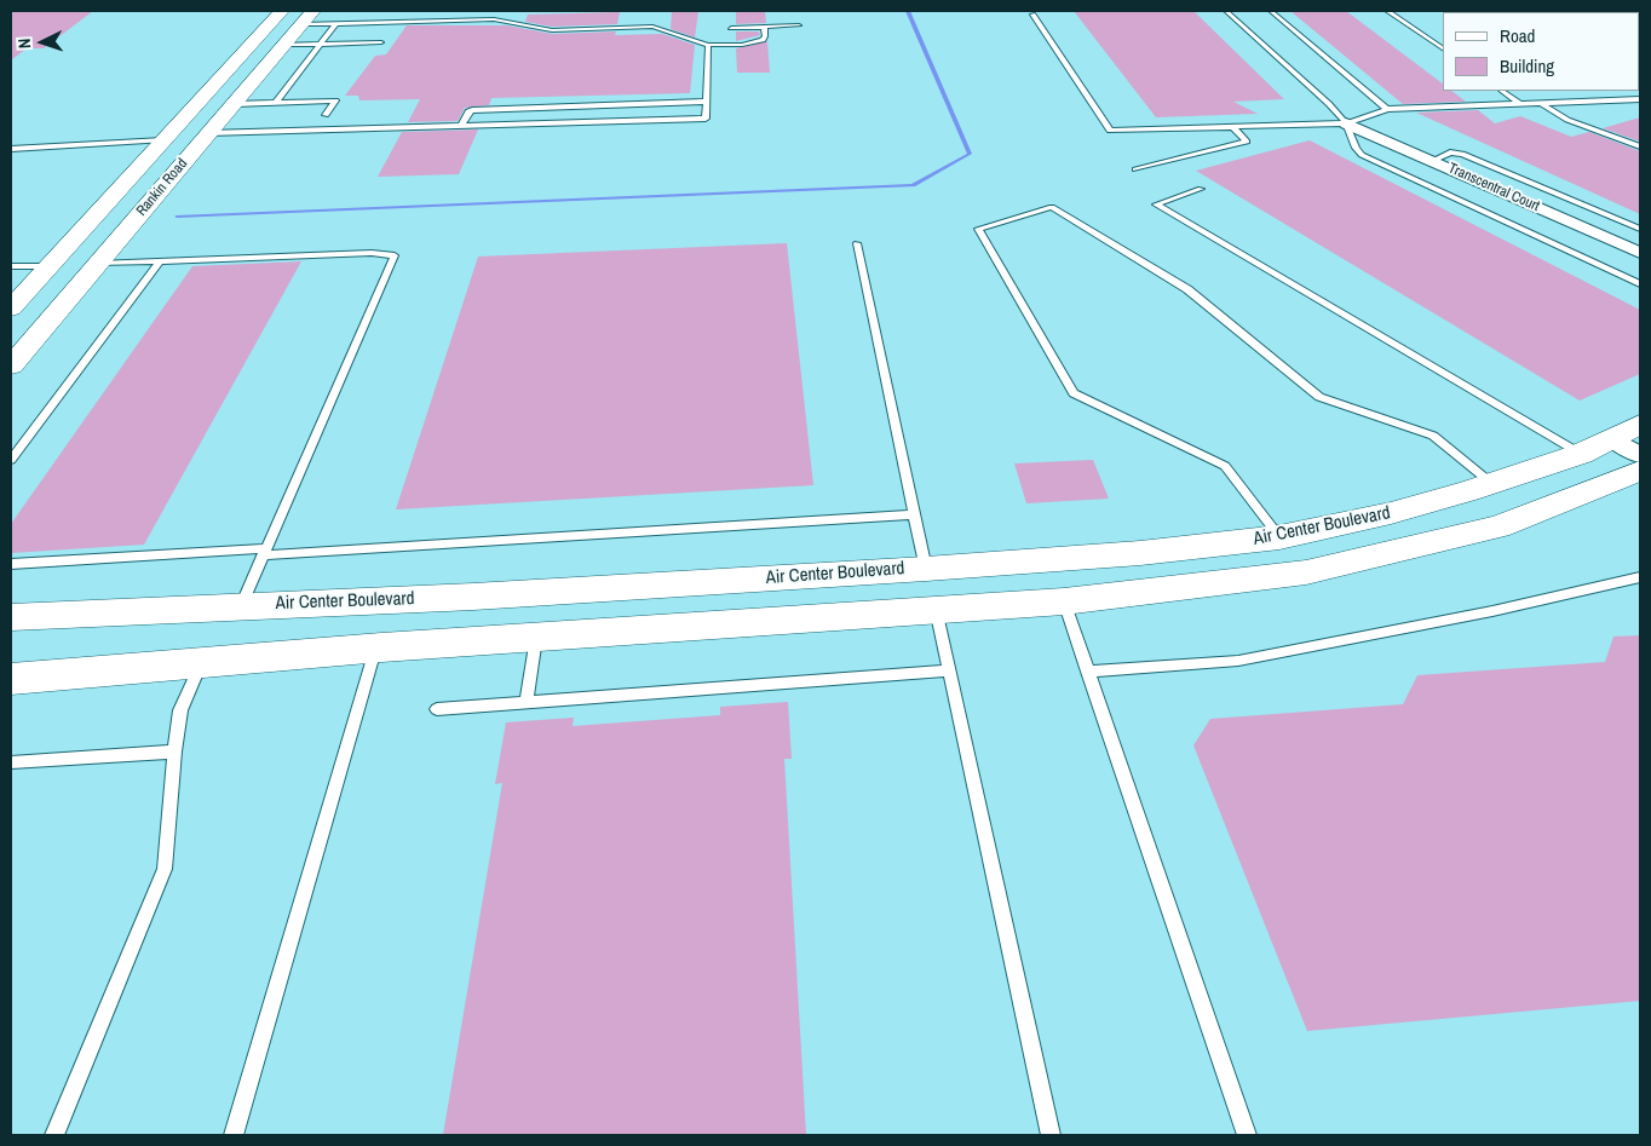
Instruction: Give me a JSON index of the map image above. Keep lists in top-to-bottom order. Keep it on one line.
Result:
{"streets":{"street":["Rankin Road","Transcentral Court","Air Center Boulevard"]},"legend":["Road","Building"],"north":"left"}
